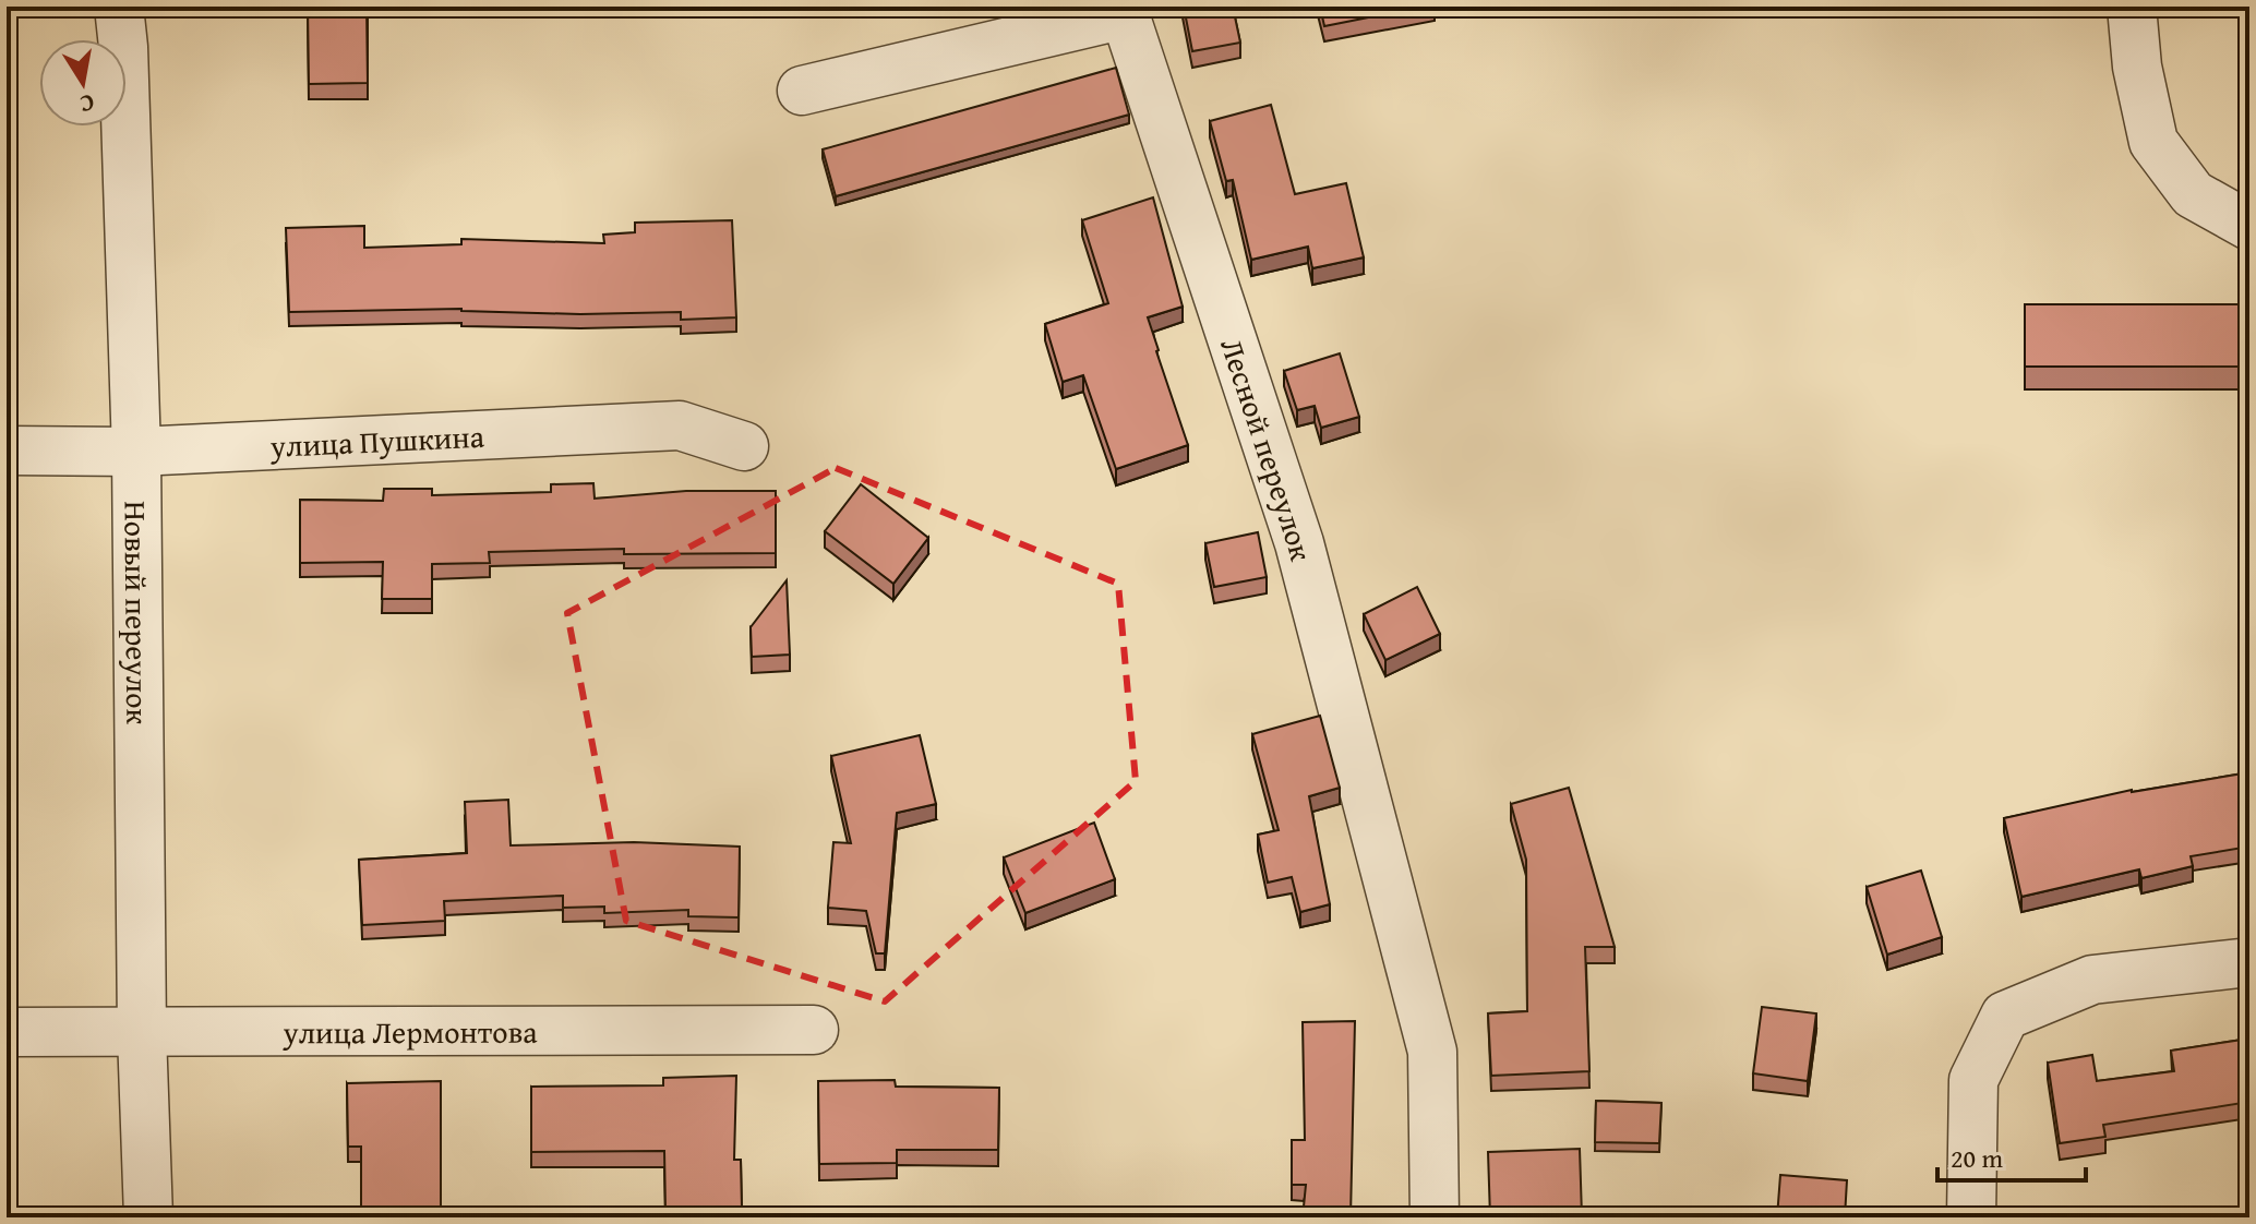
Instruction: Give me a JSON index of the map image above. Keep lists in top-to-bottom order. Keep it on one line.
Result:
{"streets":{"street":["улица Пушкина","Лесной переулок","Новый переулок","улица Лермонтова"]},"crossings":[["улица Пушкина","Новый переулок"],["Новый переулок","улица Лермонтова"]],"scale_bar":"20 m","north":"bottom"}
